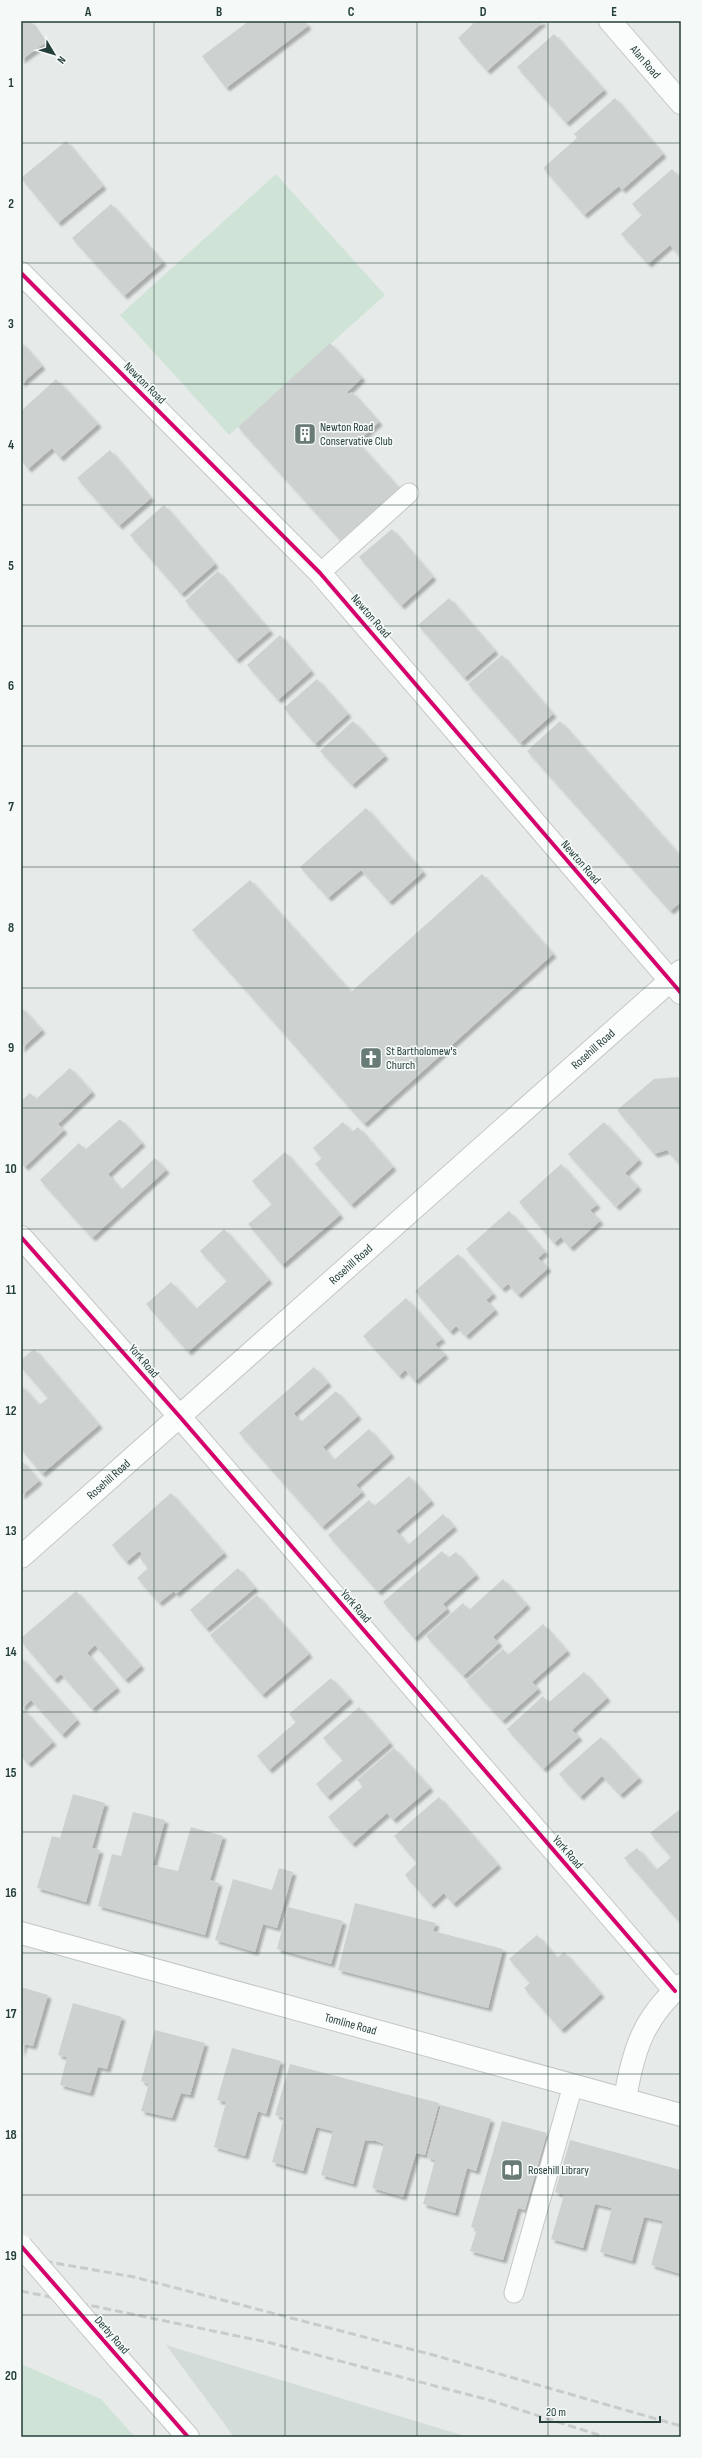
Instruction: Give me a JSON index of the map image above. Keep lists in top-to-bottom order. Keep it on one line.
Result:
{"streets":{"street":["Alan Road","Newton Road","Rosehill Road","York Road","Tomline Road","Derby Road"]},"crossings":[["Newton Road","Rosehill Road"],["Rosehill Road","York Road"]],"places":{"building":["Newton Road Conservative Club"],"church":["St Bartholomew's Church"],"library":["Rosehill Library"]},"scale_bar":"20 m","north":"bottom right","grid":{"columns":["A","B","C","D","E"],"rows":["1","2","3","4","5","6","7","8","9","10","11","12","13","14","15","16","17","18","19","20"]}}
